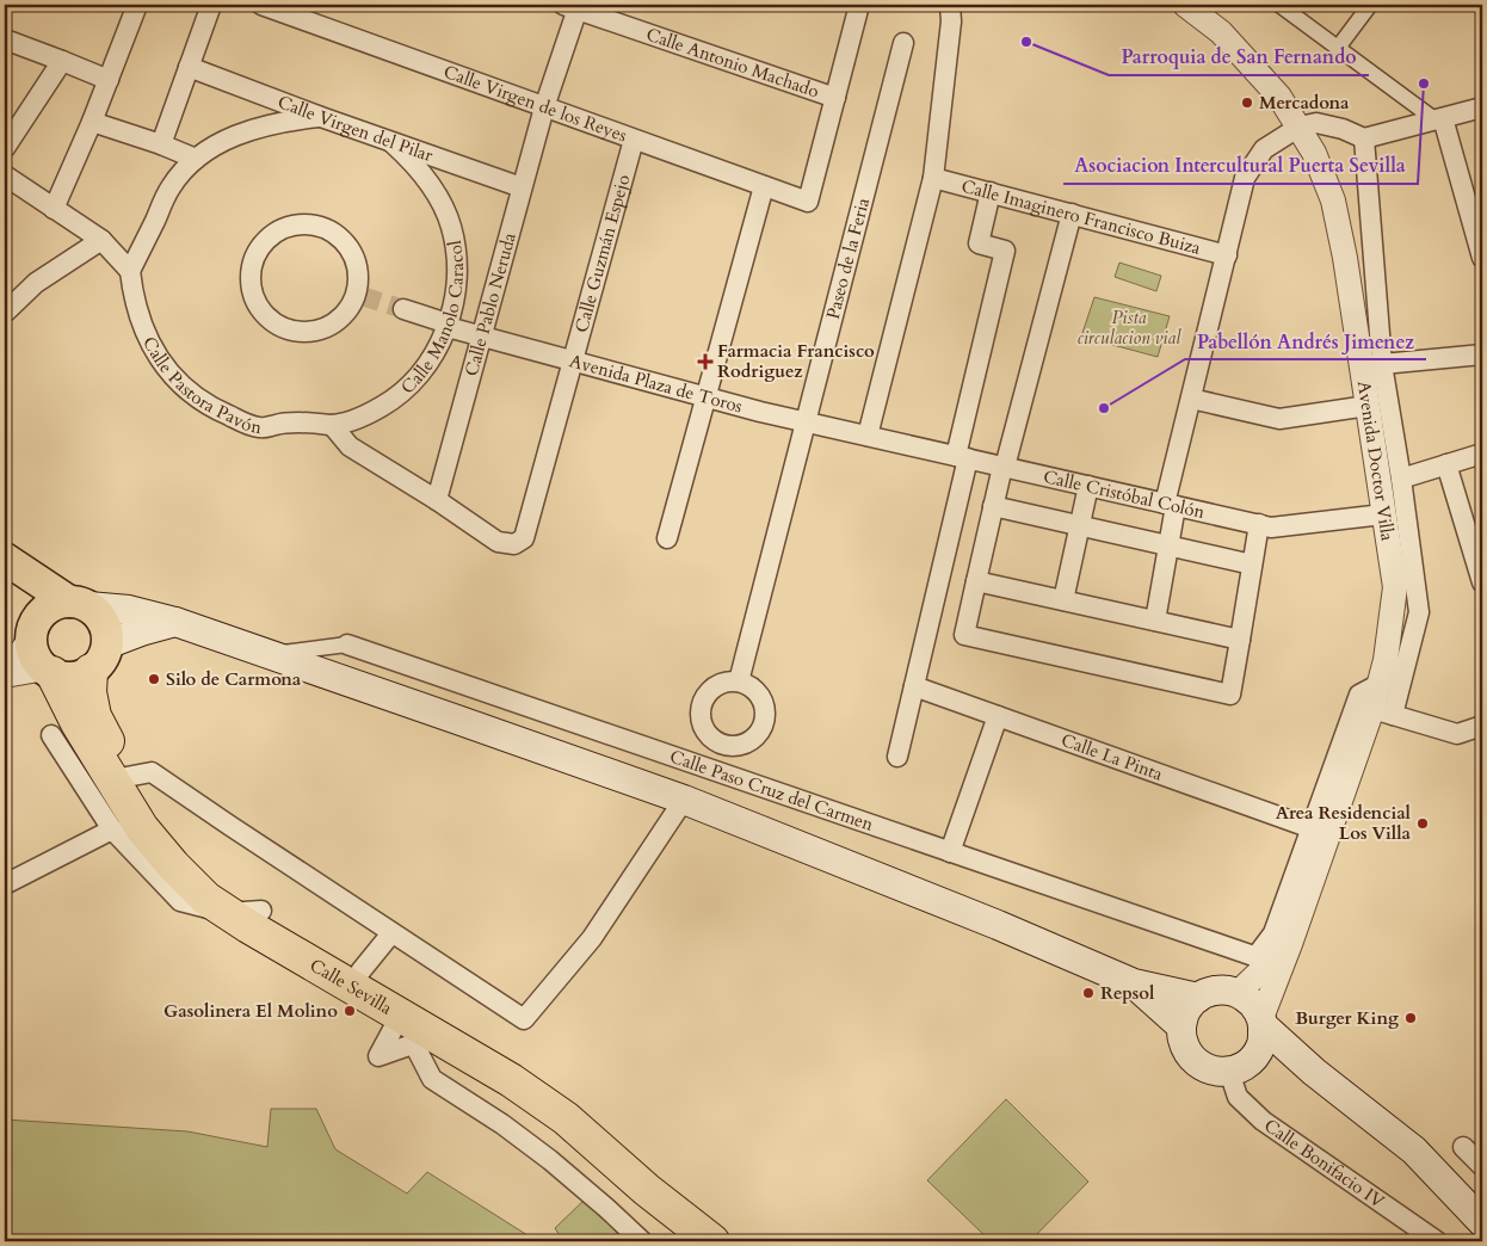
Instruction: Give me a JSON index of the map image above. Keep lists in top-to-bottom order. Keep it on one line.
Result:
{"streets":{"highway":["Calle Sevilla"],"street":["Calle Antonio Machado","Calle Virgen de los Reyes","Calle Virgen del Pilar","Calle Imaginero Francisco Buiza","Calle Guzmán Espejo","Paseo de la Feria","Calle Pablo Neruda","Calle Manolo Caracol","Calle Pastora Pavón","Avenida Plaza de Toros","Avenida Doctor Villa","Calle Cristóbal Colón","Calle La Pinta","Calle Paso Cruz del Carmen","Calle Bonifacio IV"]},"crossings":[["Calle Antonio Machado","Calle Virgen de los Reyes"],["Calle Antonio Machado","Calle Pablo Neruda"],["Calle Virgen de los Reyes","Calle Guzmán Espejo"],["Calle Virgen de los Reyes","Calle Pablo Neruda"],["Calle Virgen del Pilar","Calle Pablo Neruda"],["Calle Virgen del Pilar","Calle Manolo Caracol"],["Calle Guzmán Espejo","Calle Pablo Neruda"],["Calle Guzmán Espejo","Avenida Plaza de Toros"],["Paseo de la Feria","Avenida Plaza de Toros"],["Calle Pablo Neruda","Avenida Plaza de Toros"],["Calle Manolo Caracol","Calle Pastora Pavón"],["Calle Manolo Caracol","Avenida Plaza de Toros"],["Avenida Plaza de Toros","Calle Cristóbal Colón"],["Avenida Doctor Villa","Calle Cristóbal Colón"],["Avenida Doctor Villa","Calle Bonifacio IV"]],"parks":["Pista circulacion vial"],"places":{"other":["Parroquia de San Fernando","Asociacion Intercultural Puerta Sevilla","Mercadona","Pabellón Andrés Jimenez","Silo de Carmona","Area Residencial Los Villa","Repsol","Gasolinera El Molino","Burger King"],"health":["Farmacia Francisco Rodriguez"]}}
